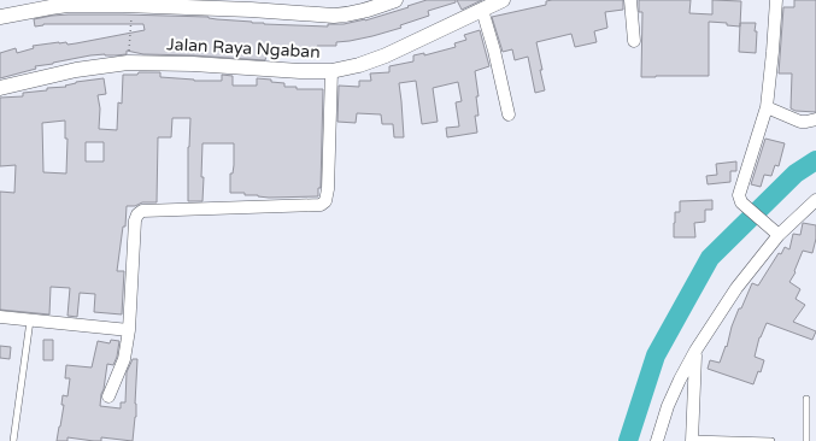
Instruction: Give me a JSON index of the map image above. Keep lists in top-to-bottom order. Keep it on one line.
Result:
{"streets":{"street":["Jalan Raya Ngaban"]}}
